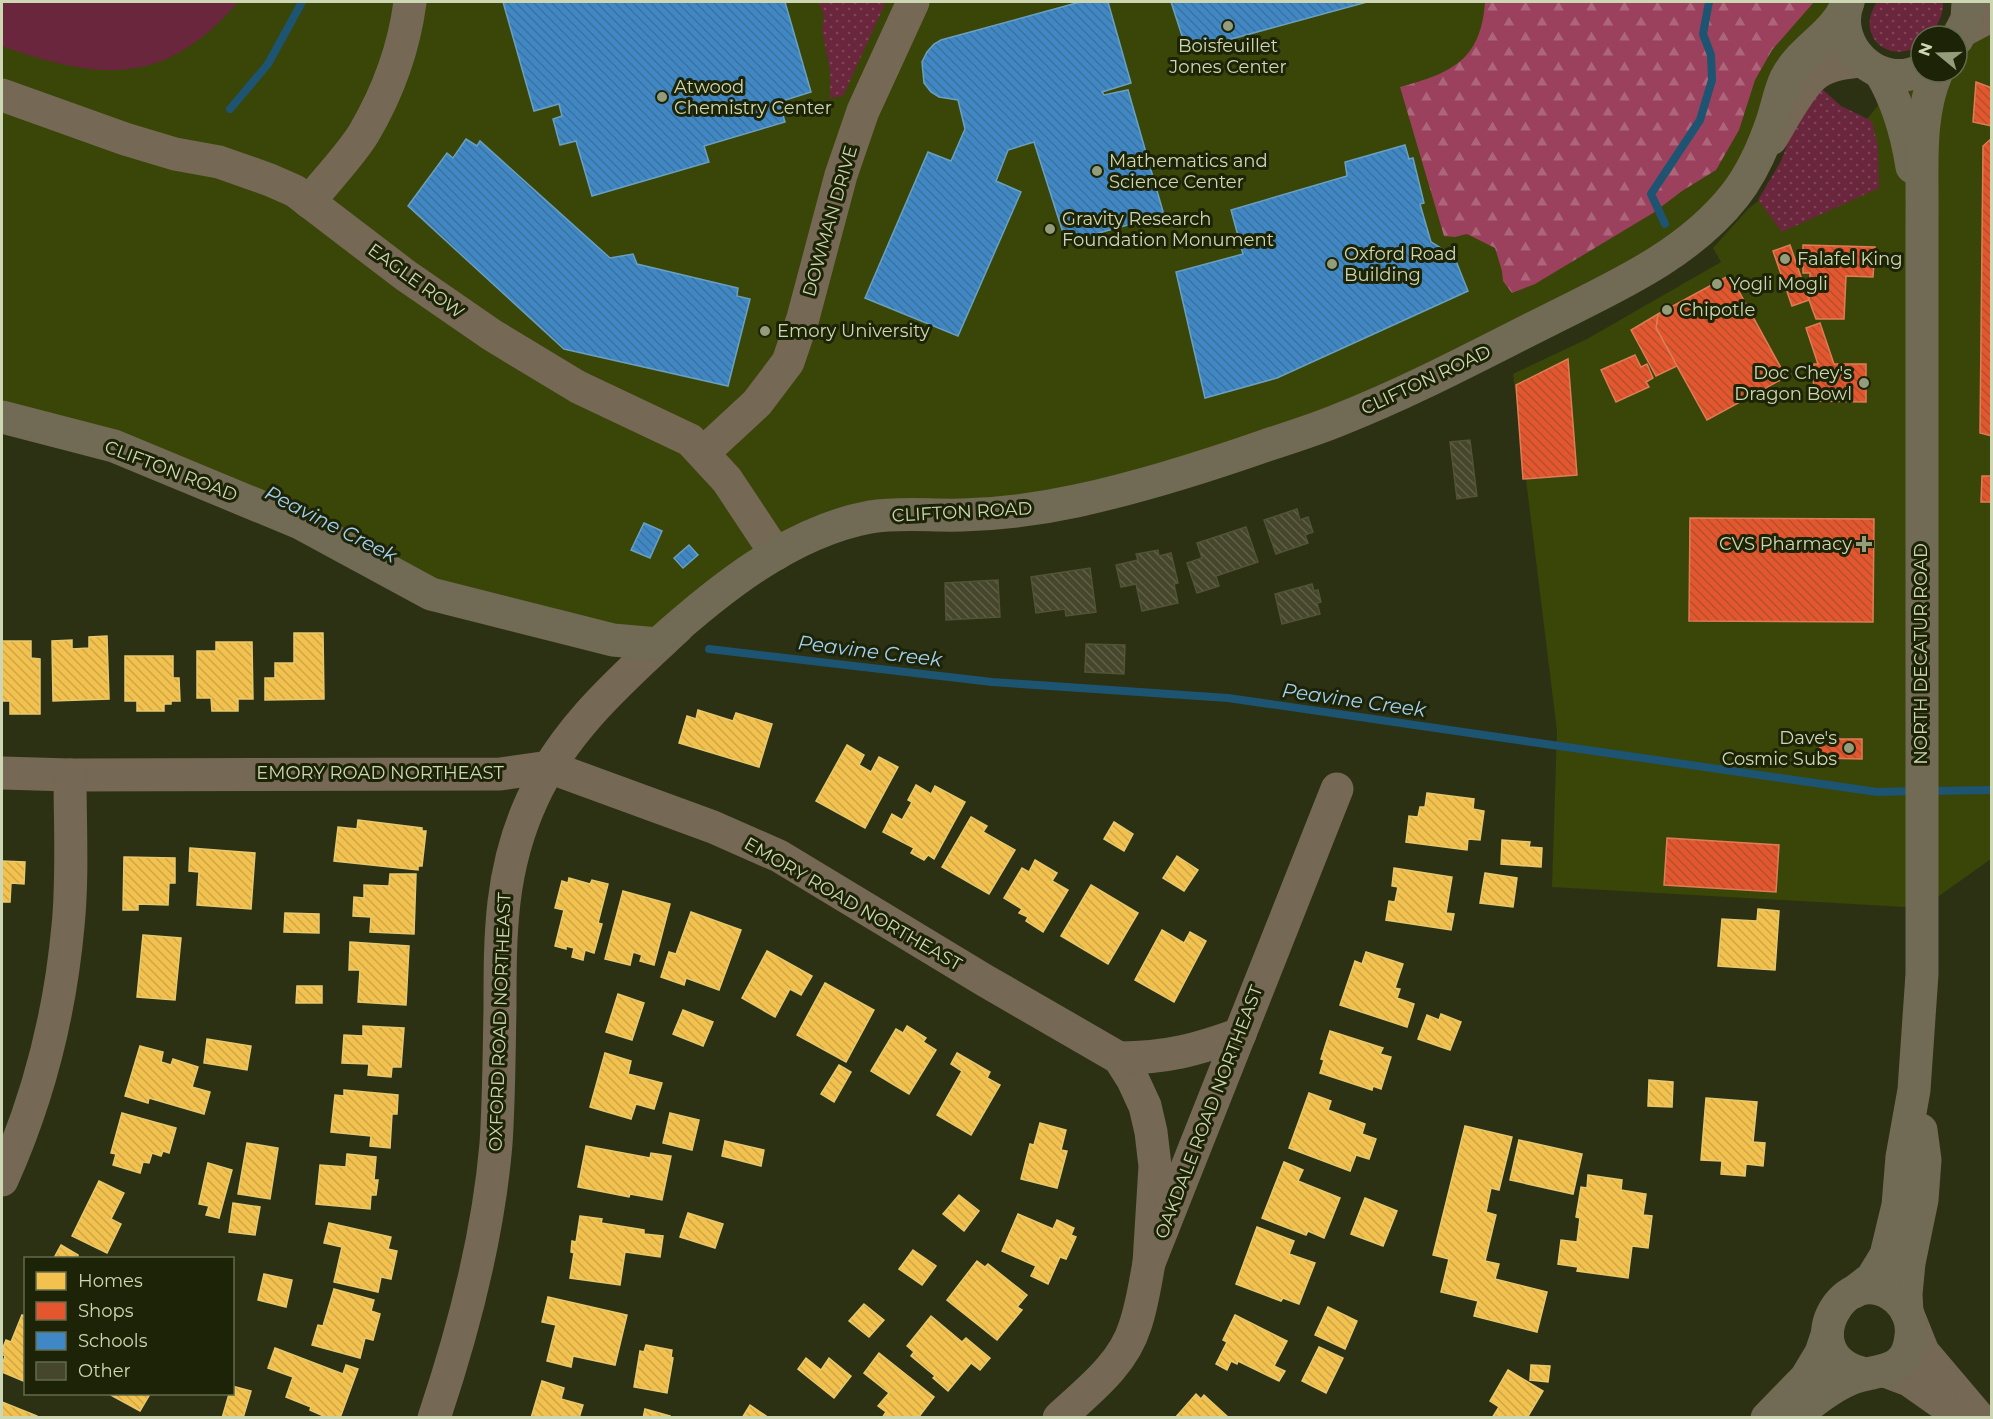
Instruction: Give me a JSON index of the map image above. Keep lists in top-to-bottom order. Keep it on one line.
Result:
{"streets":{"main road":["CLIFTON ROAD","NORTH DECATUR ROAD"],"street":["DOWMAN DRIVE","EAGLE ROW","EMORY ROAD NORTHEAST","OXFORD ROAD NORTHEAST","OAKDALE ROAD NORTHEAST"]},"crossings":[["DOWMAN DRIVE","EAGLE ROW"],["CLIFTON ROAD","OXFORD ROAD NORTHEAST"],["EMORY ROAD NORTHEAST","OXFORD ROAD NORTHEAST"],["EMORY ROAD NORTHEAST","OAKDALE ROAD NORTHEAST"]],"water":["Peavine Creek"],"places":{"other":["Boisfeuillet Jones Center","Atwood Chemistry Center","Mathematics and Science Center","Gravity Research Foundation Monument","Falafel King","Oxford Road Building","Yogli Mogli","Chipotle","Emory University","Doc Chey's Dragon Bowl","Dave's Cosmic Subs"],"health":["CVS Pharmacy"]},"legend":["Homes","Shops","Schools","Other"],"north":"left"}
